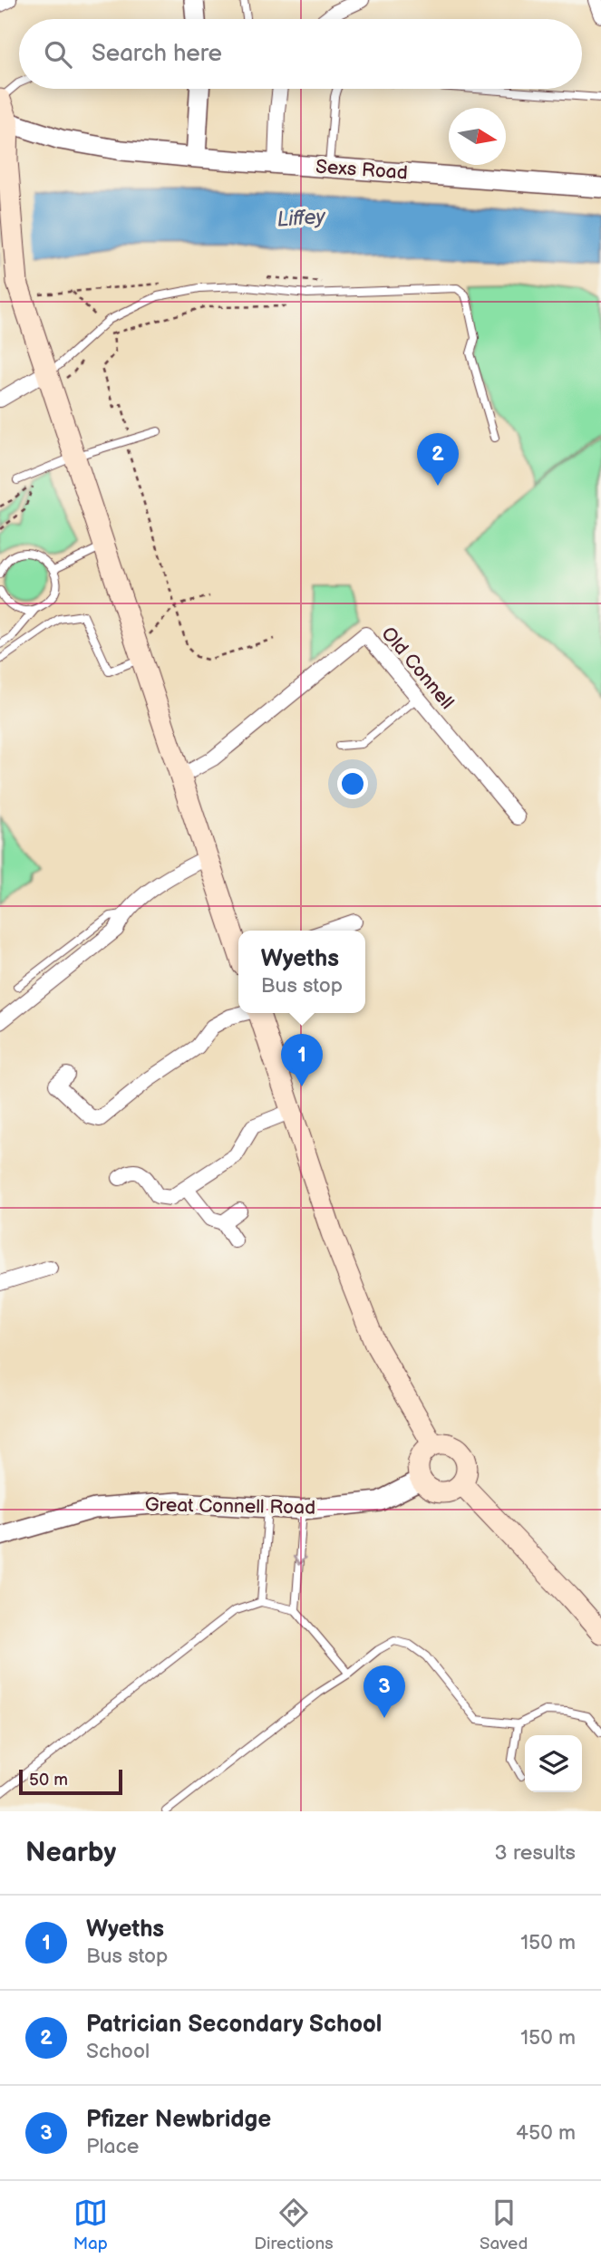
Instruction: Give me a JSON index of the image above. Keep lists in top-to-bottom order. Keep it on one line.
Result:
{"streets":{"street":["Sexs Road","Old Connell","Great Connell Road"]},"water":["Liffey"],"scale_bar":"50 m","north":"right","page":{"search":"Search here","pins":["2","1","3"],"popup":["Wyeths","Bus stop"],"scale":"50 m","heading":["Nearby","3 results"],"list":[{"mark":"1","name":"Wyeths","note":"Bus stop","value":"150 m"},{"mark":"2","name":"Patrician Secondary School","note":"School","value":"150 m"},{"mark":"3","name":"Pfizer Newbridge","note":"Place","value":"450 m"}],"nav":["Map","Directions","Saved"]}}
